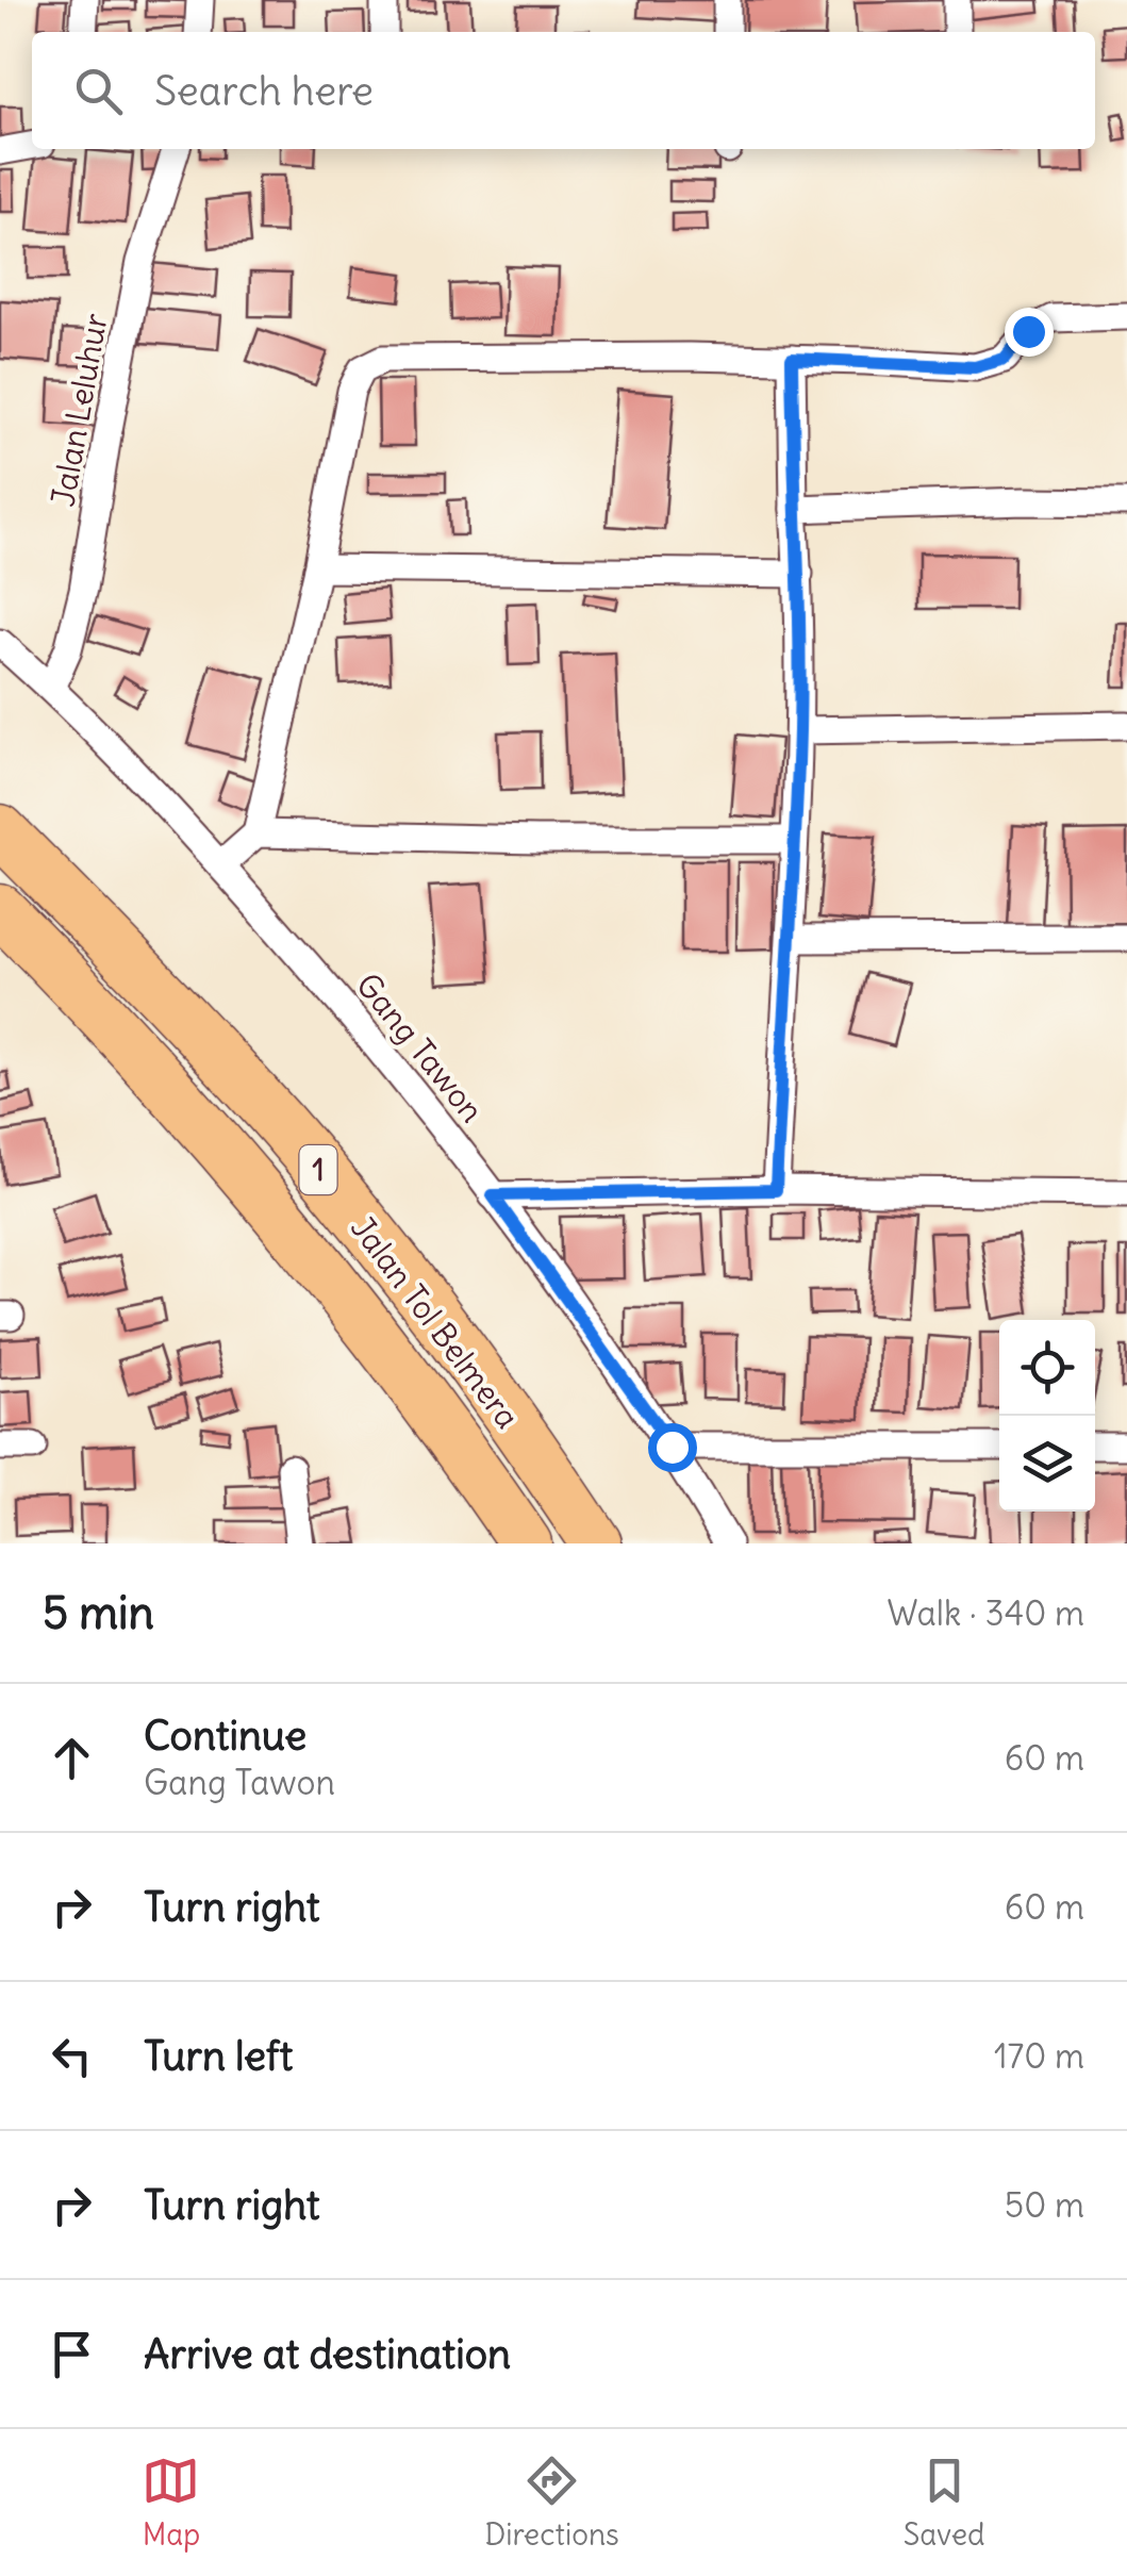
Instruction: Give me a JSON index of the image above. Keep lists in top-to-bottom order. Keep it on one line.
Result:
{"streets":{"highway":["1","Jalan Tol Belmera"],"street":["Jalan Leluhur","Gang Tawon"]},"crossings":[["Jalan Leluhur","Gang Tawon"]],"page":{"search":"Search here","heading":["5 min","Walk · 340 m"],"list":[["Continue","Gang Tawon","60 m"],["Turn right","60 m"],["Turn left","170 m"],["Turn right","50 m"],"Arrive at destination"],"nav":["Map","Directions","Saved"]}}
